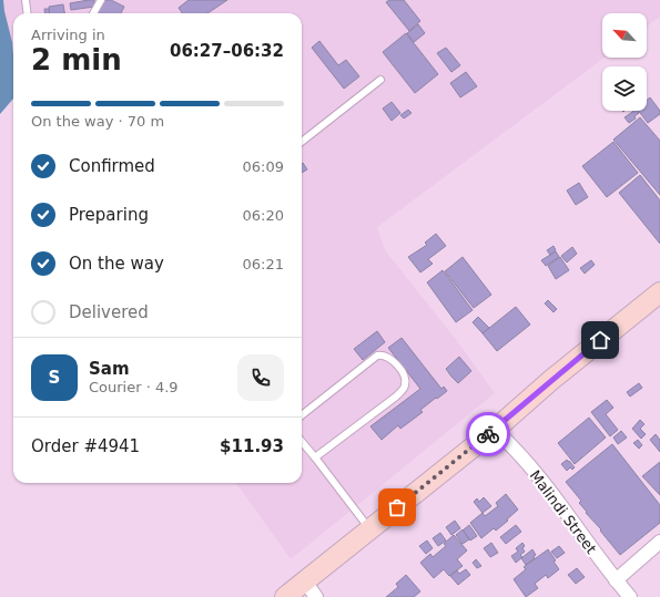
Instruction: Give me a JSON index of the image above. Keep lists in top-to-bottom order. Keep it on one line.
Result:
{"streets":{"street":["Malindi Street"]},"north":"top left","page":{"heading":["2 min","Arriving in","06:27–06:32"],"panel":["Sam","Courier · 4.9","Order #4941","$11.93"],"bar":"On the way · 70 m","list":[["Confirmed","06:09"],["Preparing","06:20"],["On the way","06:21"],"Delivered"],"round":"S"}}
